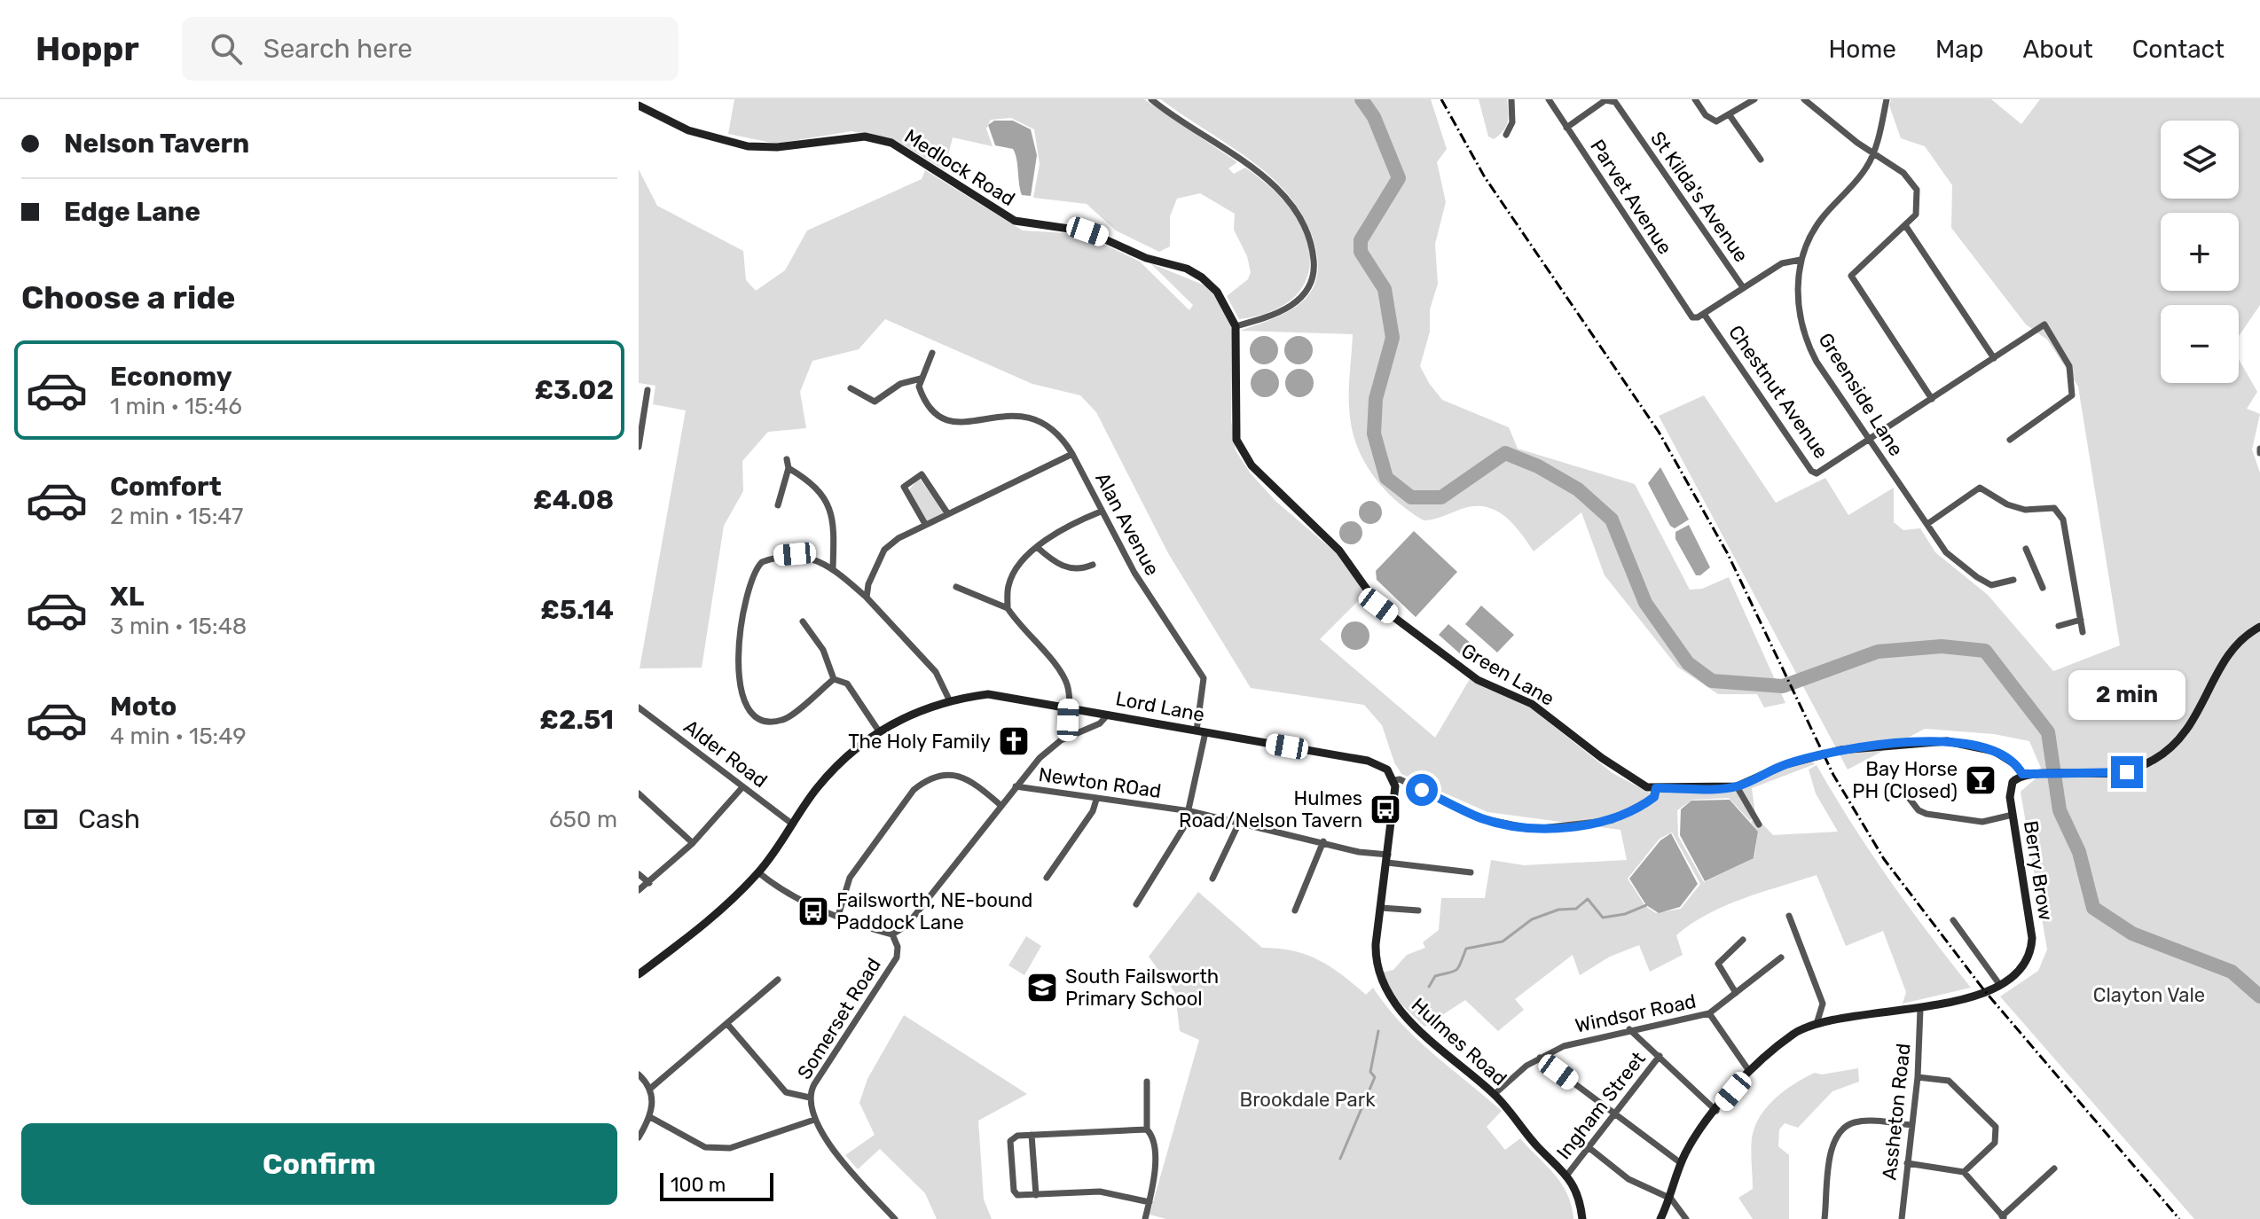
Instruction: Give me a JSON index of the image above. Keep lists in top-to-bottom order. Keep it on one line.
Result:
{"streets":{"street":["Medlock Road","Parvet Avenue","St Kilda's Avenue","Chestnut Avenue","Greenside Lane","Alan Avenue","Green Lane","Lord Lane","Alder Road","Newton ROad","Berry Brow","Windsor Road","Somerset Road","Hulmes Road","Ingham Street","Assheton Road"]},"crossings":[["Medlock Road","Green Lane"],["Parvet Avenue","St Kilda's Avenue"],["Parvet Avenue","Chestnut Avenue"],["Chestnut Avenue","Greenside Lane"],["Alan Avenue","Lord Lane"],["Alan Avenue","Newton ROad"],["Lord Lane","Alder Road"],["Lord Lane","Hulmes Road"],["Newton ROad","Hulmes Road"],["Berry Brow","Assheton Road"],["Windsor Road","Hulmes Road"],["Hulmes Road","Ingham Street"]],"parks":["Clayton Vale","Brookdale Park"],"places":{"church":["The Holy Family"],"bar":["Bay Horse PH (Closed)"],"bus stop":["Hulmes Road/Nelson Tavern","Failsworth, NE-bound Paddock Lane"],"school or university":["South Failsworth Primary School"]},"scale_bar":"100 m","page":{"header":"Hoppr","search":"Search here","nav":["Home","Map","About","Contact"],"banner":["Nelson Tavern","Edge Lane"],"map_buttons":["+","−"],"heading":"Choose a ride","list":[{"name":"Economy","note":"1 min · 15:46","value":"£3.02"},{"name":"Comfort","note":"2 min · 15:47","value":"£4.08"},{"name":"XL","note":"3 min · 15:48","value":"£5.14"},{"name":"Moto","note":"4 min · 15:49","value":"£2.51"}],"bubble":"2 min","pay":["Cash","650 m"],"buttons":"Confirm","scale":"100 m"}}
